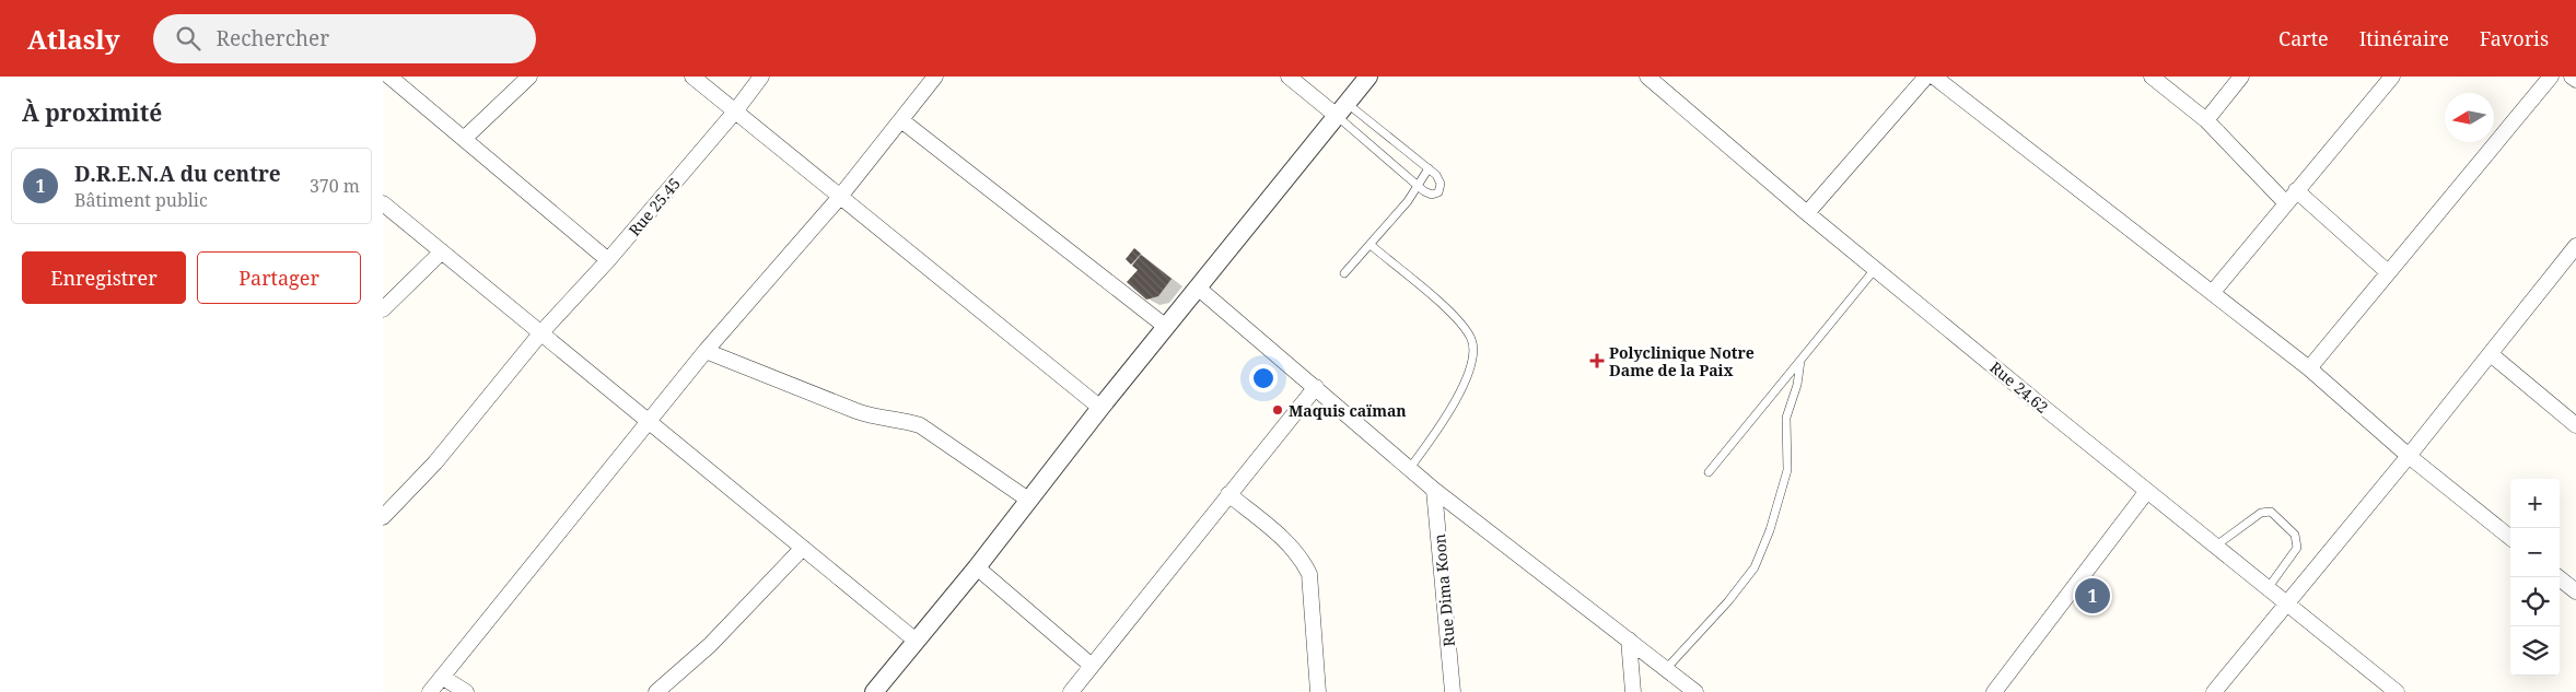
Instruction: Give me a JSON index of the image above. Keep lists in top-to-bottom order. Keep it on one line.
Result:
{"streets":{"street":["Rue 25.45","Rue 24.62","Rue Dima Koon"]},"places":{"health":["Polyclinique Notre Dame de la Paix"],"other":["Maquis caïman"]},"north":"left","page":{"header":"Atlasly","search":"Rechercher","nav":["Carte","Itinéraire","Favoris"],"heading":"À proximité","list":[{"mark":"1","name":"D.R.E.N.A du centre","note":"Bâtiment public","value":"370 m"}],"buttons":["Enregistrer","Partager"],"map_buttons":["+","−"],"pins":"1"}}
